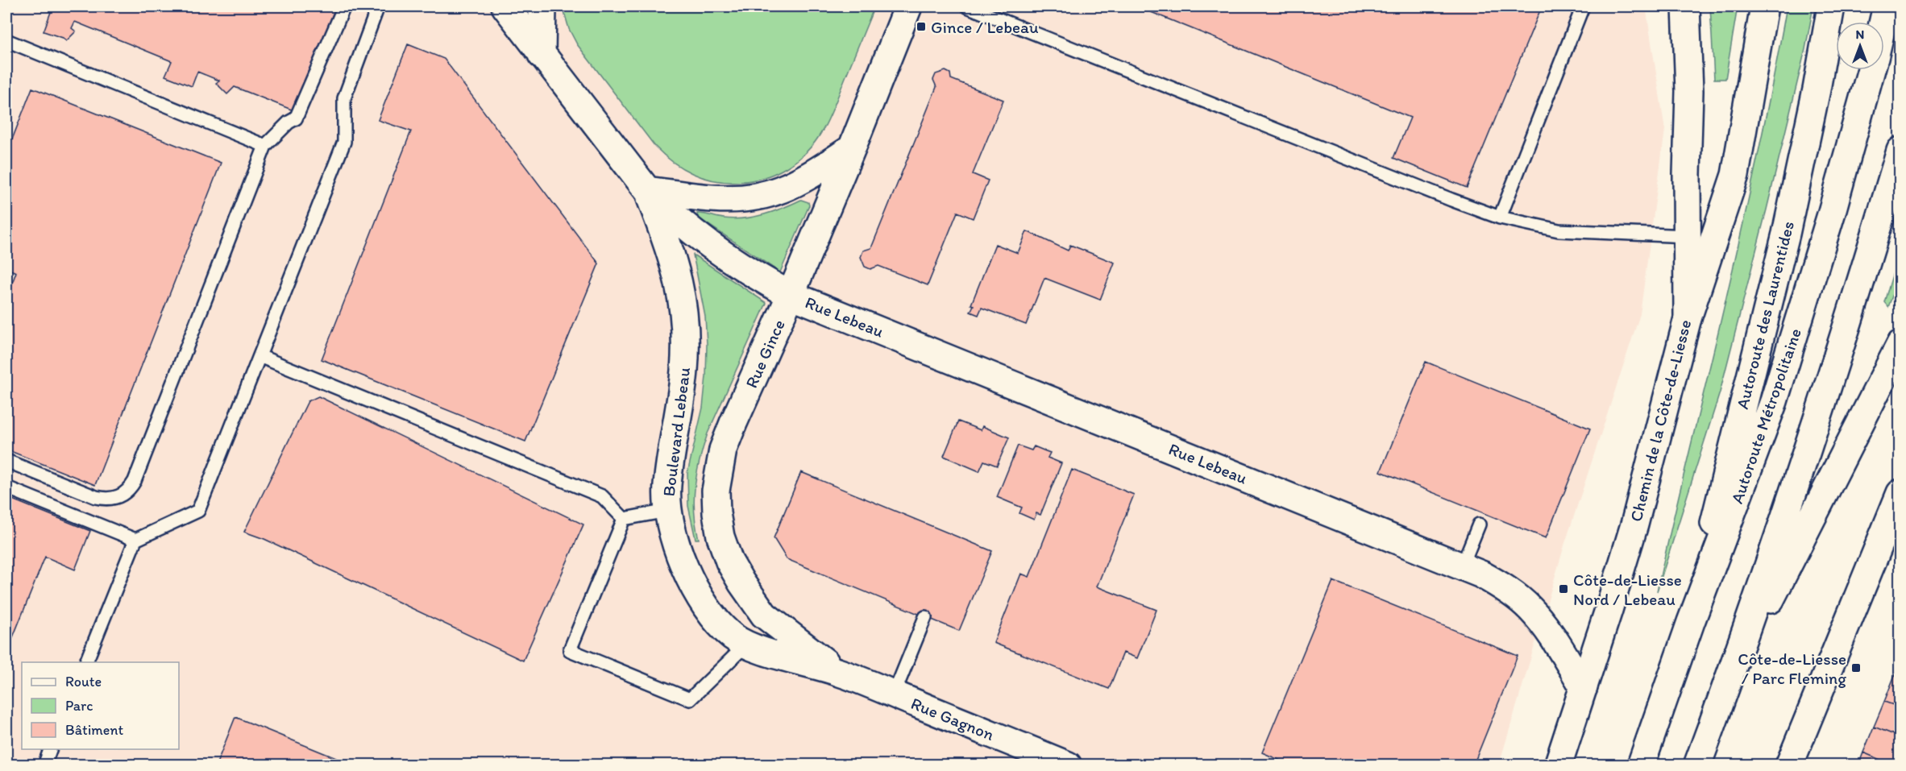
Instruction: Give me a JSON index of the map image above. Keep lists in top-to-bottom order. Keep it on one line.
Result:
{"streets":{"main road":["Autoroute des Laurentides","Rue Lebeau","Rue Gince","Autoroute Métropolitaine","Chemin de la Côte-de-Liesse","Boulevard Lebeau","Rue Gagnon"]},"crossings":[["Autoroute des Laurentides","Autoroute Métropolitaine"],["Rue Lebeau","Rue Gince"],["Rue Lebeau","Chemin de la Côte-de-Liesse"],["Rue Lebeau","Boulevard Lebeau"],["Rue Gince","Boulevard Lebeau"],["Rue Gince","Rue Gagnon"],["Boulevard Lebeau","Rue Gagnon"]],"places":{"transit":["Gince / Lebeau","Côte-de-Liesse Nord / Lebeau","Côte-de-Liesse / Parc Fleming"]},"legend":["Route","Parc","Bâtiment"],"north":"top"}
